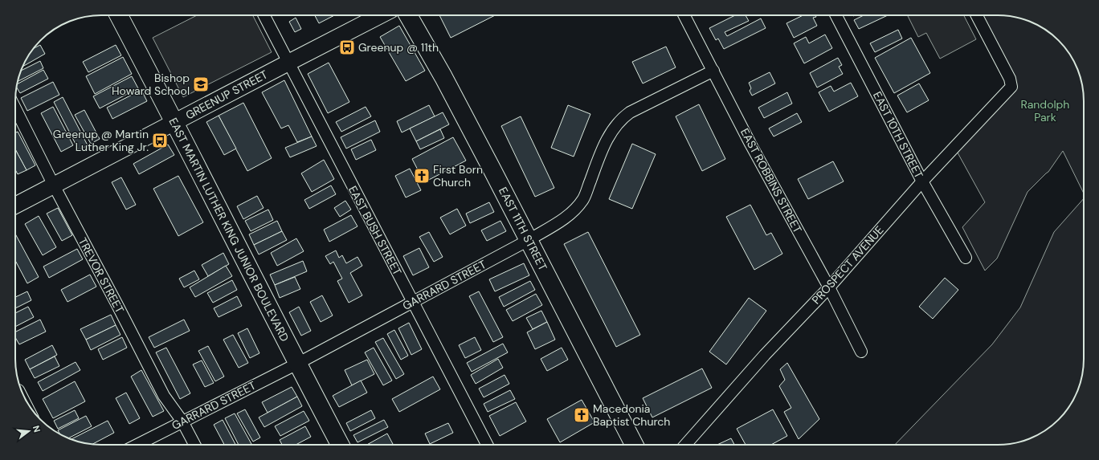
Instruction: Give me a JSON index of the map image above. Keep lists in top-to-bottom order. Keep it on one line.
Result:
{"streets":{"main road":["GREENUP STREET","EAST 11TH STREET","EAST MARTIN LUTHER KING JUNIOR BOULEVARD"],"street":["EAST 10TH STREET","EAST ROBBINS STREET","EAST BUSH STREET","PROSPECT AVENUE","TREVOR STREET","GARRARD STREET"]},"crossings":[["GREENUP STREET","EAST MARTIN LUTHER KING JUNIOR BOULEVARD"],["GREENUP STREET","EAST BUSH STREET"],["GREENUP STREET","TREVOR STREET"],["EAST 10TH STREET","PROSPECT AVENUE"],["EAST ROBBINS STREET","PROSPECT AVENUE"],["EAST ROBBINS STREET","GARRARD STREET"],["EAST 11TH STREET","GARRARD STREET"],["EAST MARTIN LUTHER KING JUNIOR BOULEVARD","GARRARD STREET"],["EAST BUSH STREET","GARRARD STREET"],["TREVOR STREET","GARRARD STREET"]],"parks":["Randolph Park"],"places":{"bus stop":["Greenup @ 11th","Greenup @ Martin Luther King Jr."],"school or university":["Bishop Howard School"],"church":["First Born Church","Macedonia Baptist Church"]},"north":"right"}
